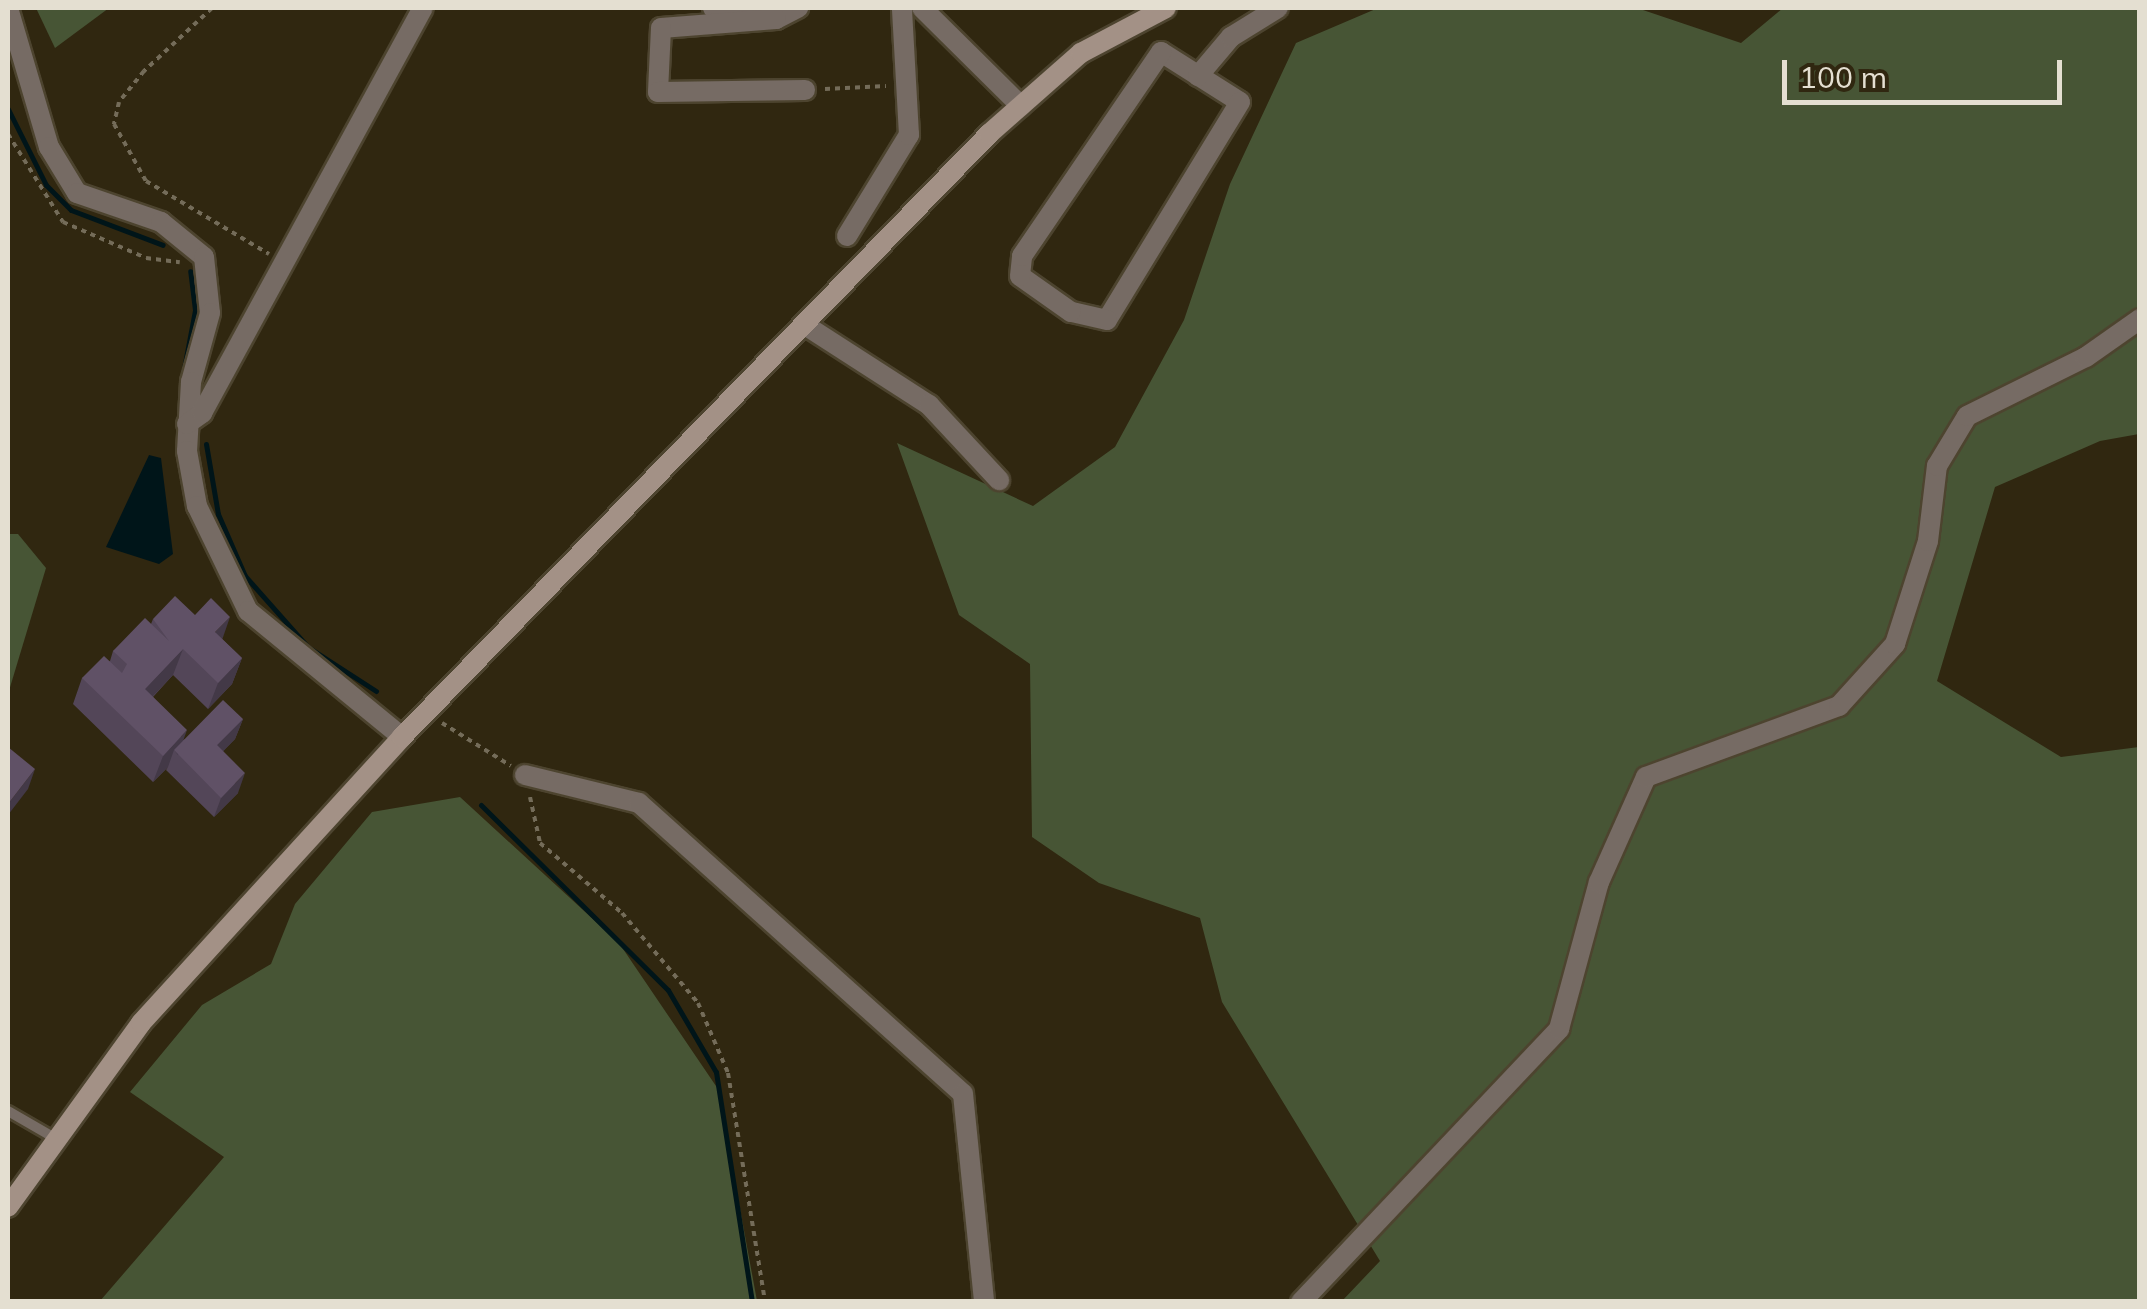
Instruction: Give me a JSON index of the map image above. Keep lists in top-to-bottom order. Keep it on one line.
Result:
{"scale_bar":"100 m"}
